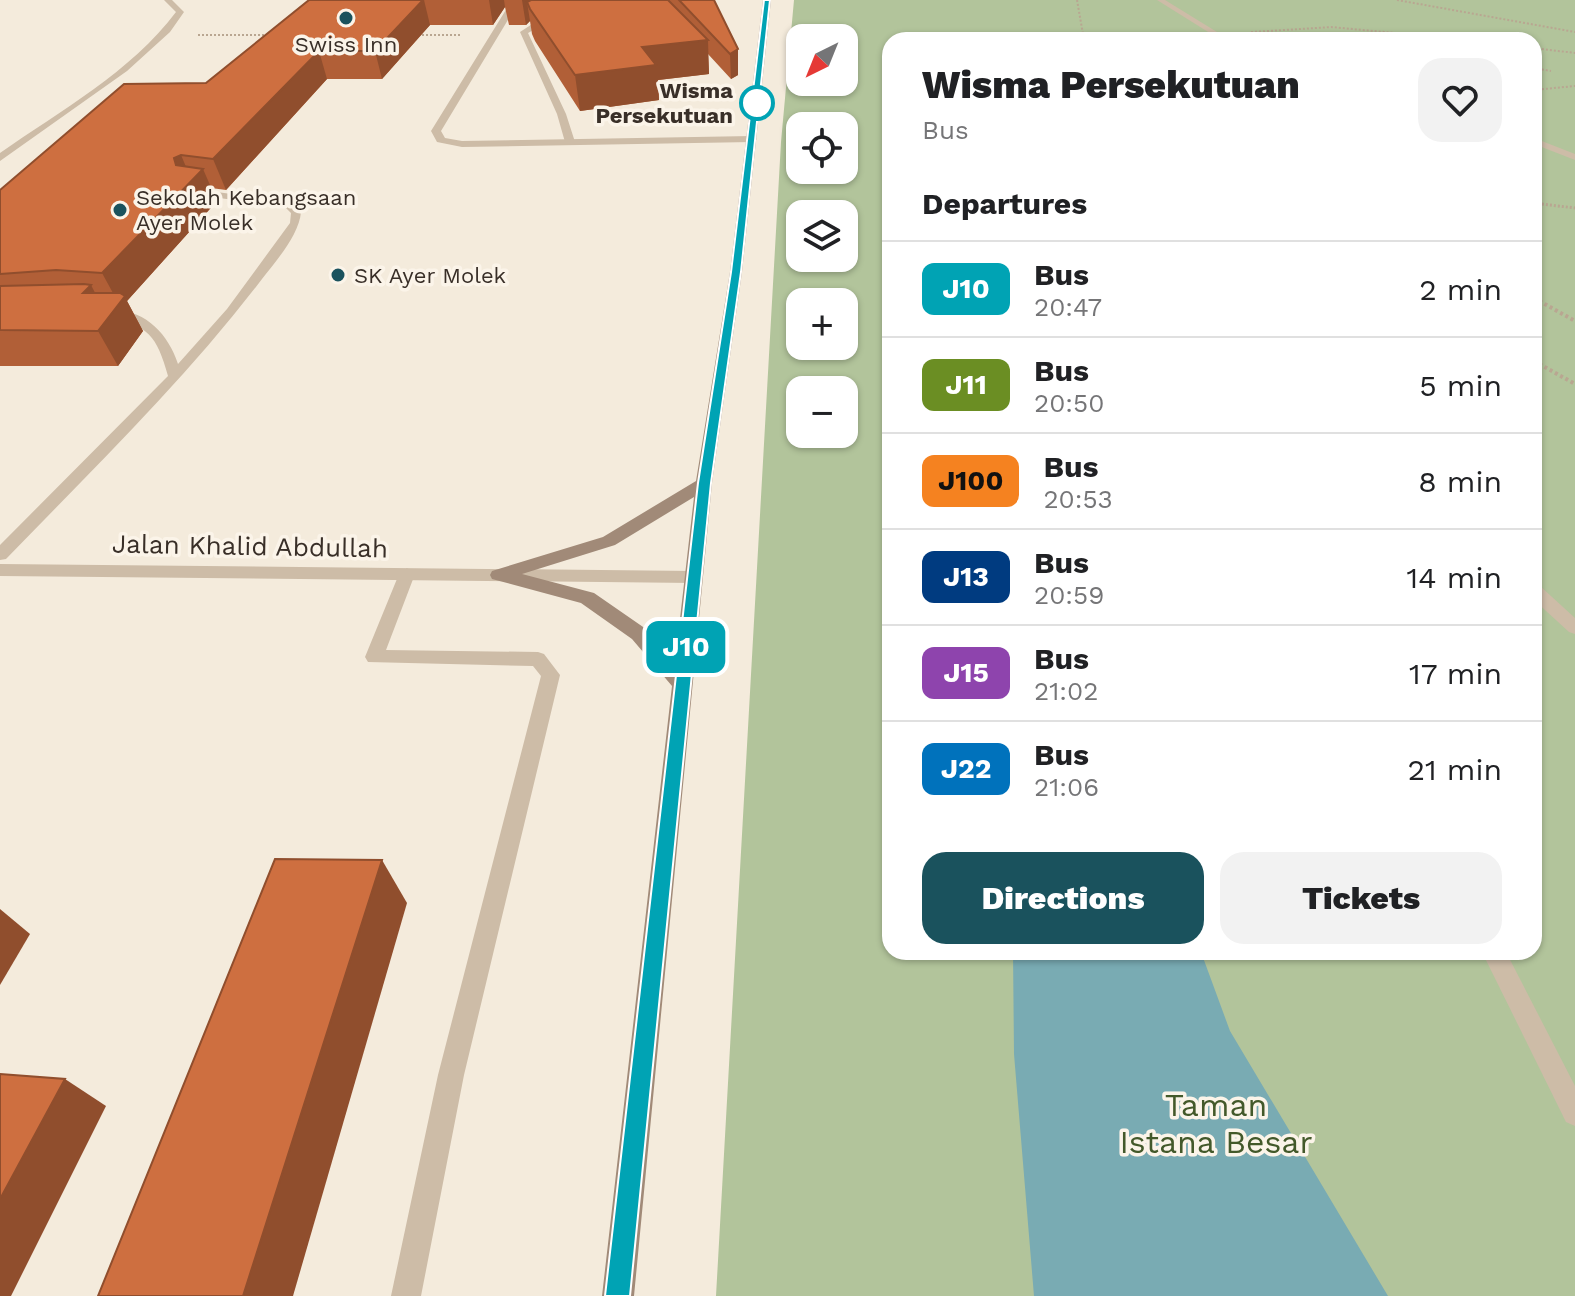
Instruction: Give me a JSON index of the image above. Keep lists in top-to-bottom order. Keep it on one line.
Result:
{"streets":{"street":["Jalan Khalid Abdullah"]},"parks":["Taman Istana Besar"],"places":["Swiss Inn","Wisma Persekutuan","Sekolah Kebangsaan Ayer Molek","SK Ayer Molek"],"lines":["bus line J10"],"north":"bottom left","page":{"on_map":"J10","map_buttons":["+","−"],"heading":[["Wisma Persekutuan","Bus"],"Departures"],"list":[{"mark":"J10","name":"Bus","note":"20:47","value":"2 min"},{"mark":"J11","name":"Bus","note":"20:50","value":"5 min"},{"mark":"J100","name":"Bus","note":"20:53","value":"8 min"},{"mark":"J13","name":"Bus","note":"20:59","value":"14 min"},{"mark":"J15","name":"Bus","note":"21:02","value":"17 min"},{"mark":"J22","name":"Bus","note":"21:06","value":"21 min"}],"buttons":["Directions","Tickets"]}}
